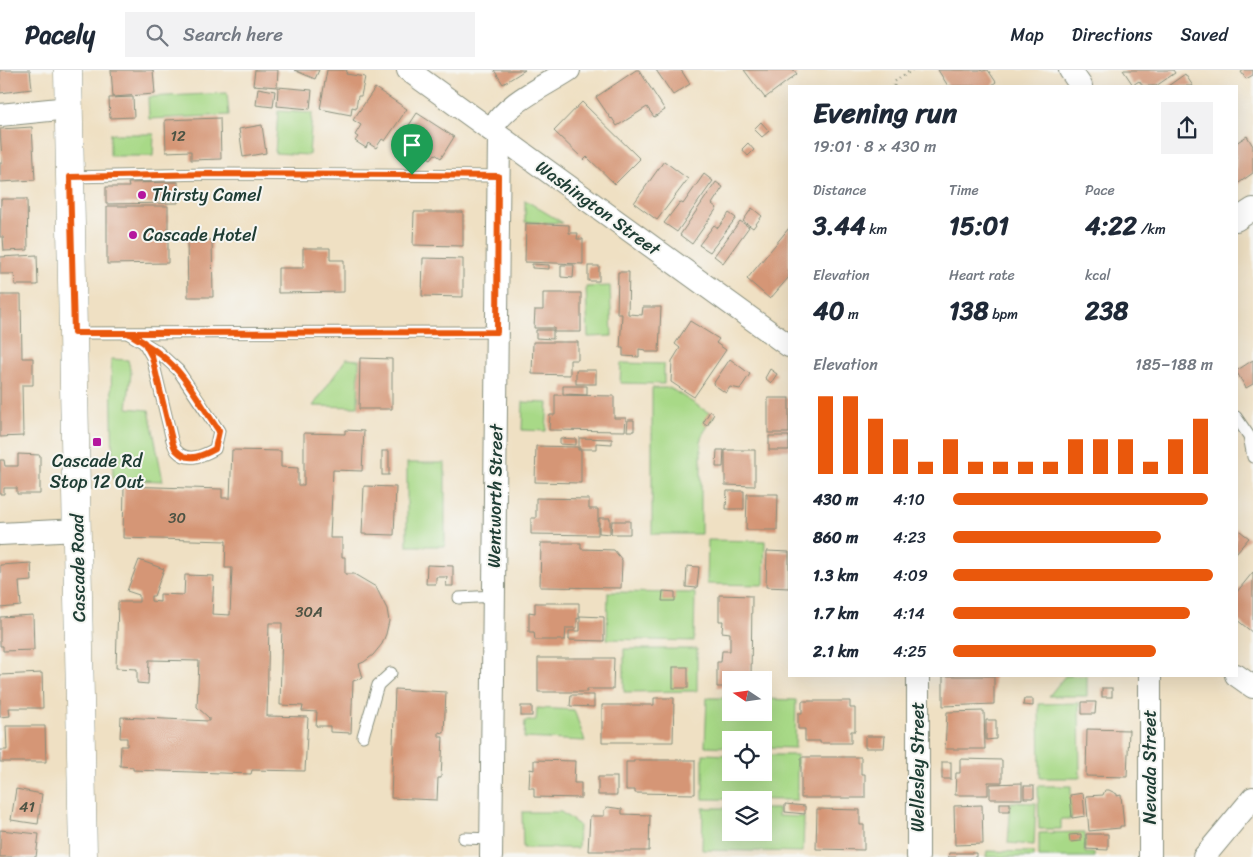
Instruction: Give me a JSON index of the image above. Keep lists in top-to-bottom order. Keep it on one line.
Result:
{"streets":{"street":["Washington Street","Wentworth Street","Cascade Road","Wellesley Street","Nevada Street"]},"crossings":[["Washington Street","Wentworth Street"]],"places":{"other":["Thirsty Camel","Cascade Hotel"],"transit":["Cascade Rd Stop 12 Out"]},"house_numbers":["12","30","30A","41"],"north":"left","page":{"header":"Pacely","search":"Search here","nav":["Map","Directions","Saved"],"heading":["Evening run","19:01 · 8 × 430 m"],"stats":[["Distance","3.44 km"],["Time","15:01"],["Pace","4:22 /km"],["Elevation","40 m"],["Heart rate","138 bpm"],["kcal","238"]],"chart":["Elevation","185–188 m"],"list":[{"name":"430 m","note":"4:10"},{"name":"860 m","note":"4:23"},{"name":"1.3 km","note":"4:09"},{"name":"1.7 km","note":"4:14"},{"name":"2.1 km","note":"4:25"}]}}
